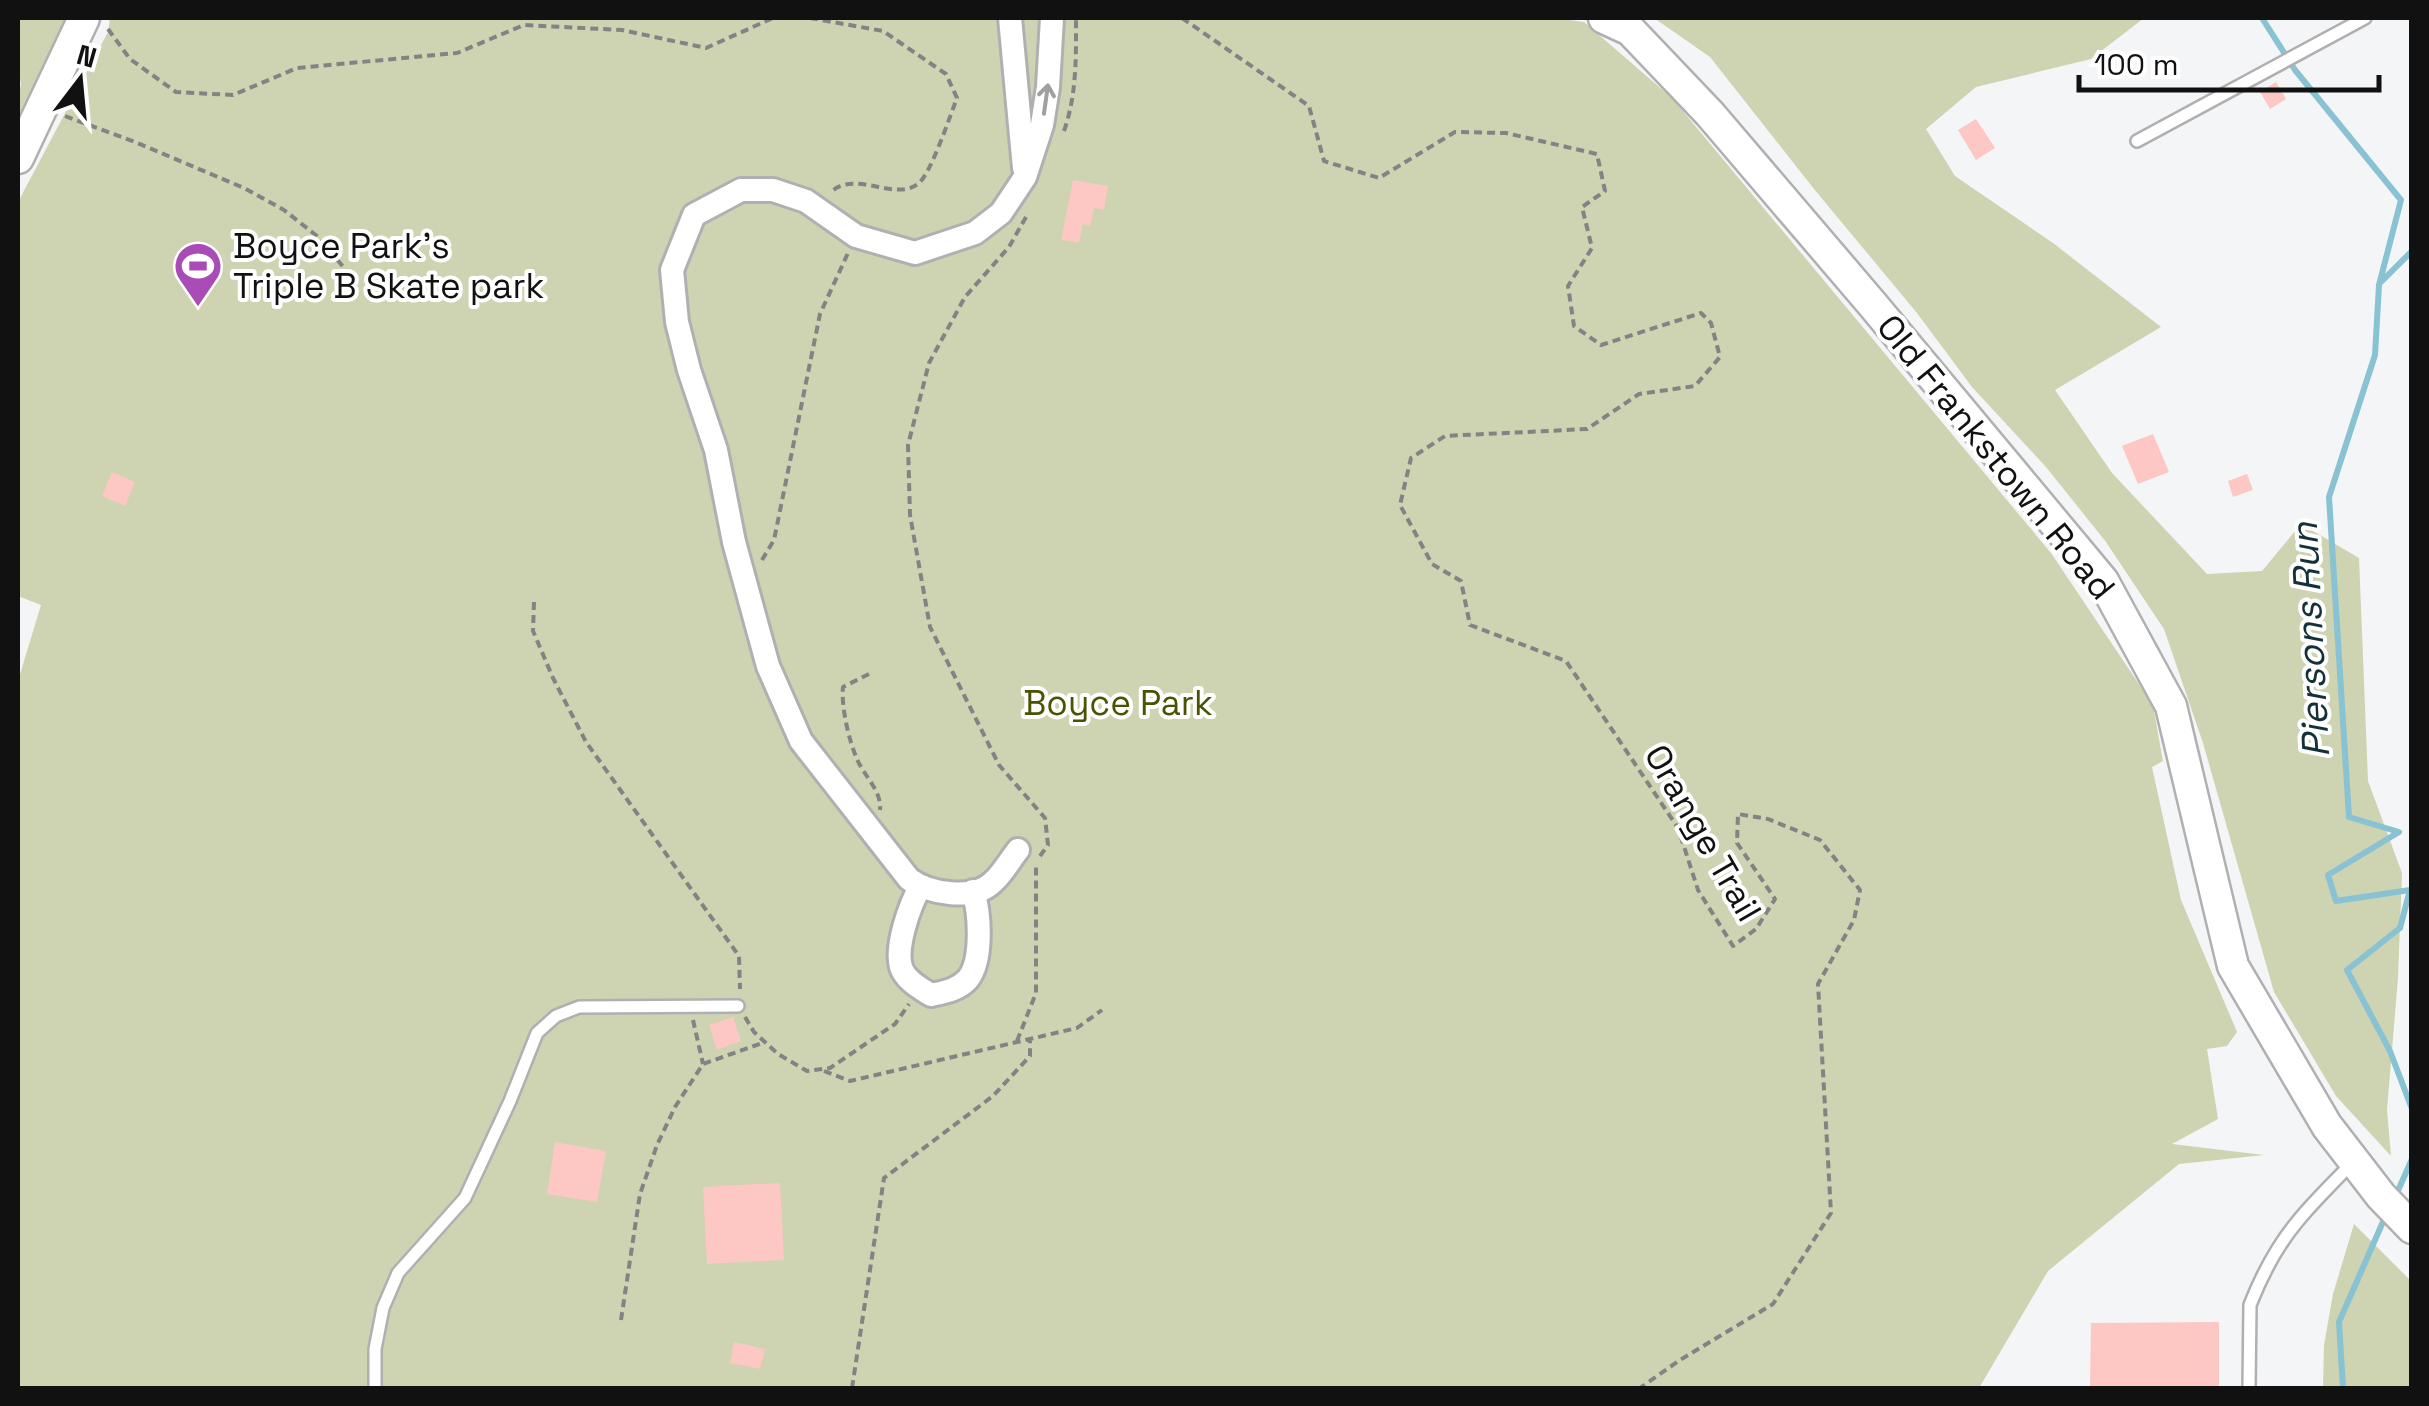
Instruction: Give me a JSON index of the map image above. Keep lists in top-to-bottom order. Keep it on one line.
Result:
{"streets":{"street":["Old Frankstown Road"],"path":["Orange Trail"]},"water":["Piersons Run"],"parks":["Boyce Park"],"places":{"sports":["Boyce Park's Triple B Skate park"]},"scale_bar":"100 m","north":"top"}
